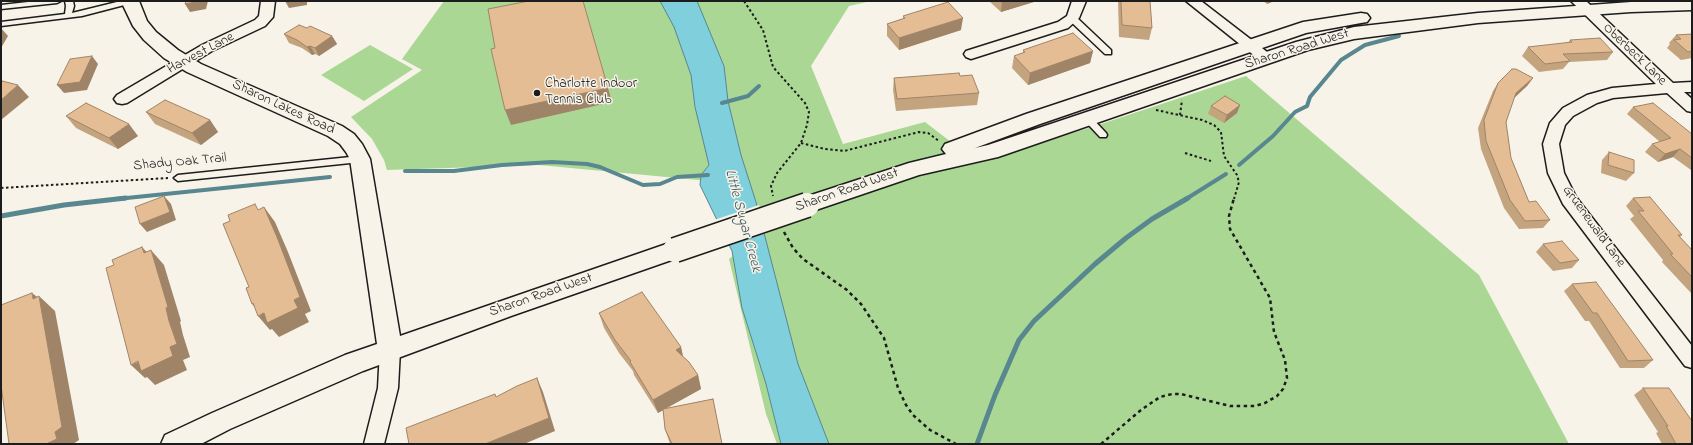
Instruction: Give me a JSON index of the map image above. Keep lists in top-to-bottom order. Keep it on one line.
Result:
{"streets":{"main road":["Sharon Road West","Sharon Lakes Road"],"street":["Harvest Lane","Oberbeck Lane","Gruenewald Lane"],"lane":["Shady Oak Trail"]},"crossings":[["Sharon Road West","Oberbeck Lane"],["Sharon Road West","Sharon Lakes Road"],["Harvest Lane","Sharon Lakes Road"],["Oberbeck Lane","Gruenewald Lane"],["Sharon Lakes Road","Shady Oak Trail"]],"water":["Little Sugar Creek"],"places":["Charlotte Indoor Tennis Club"]}
